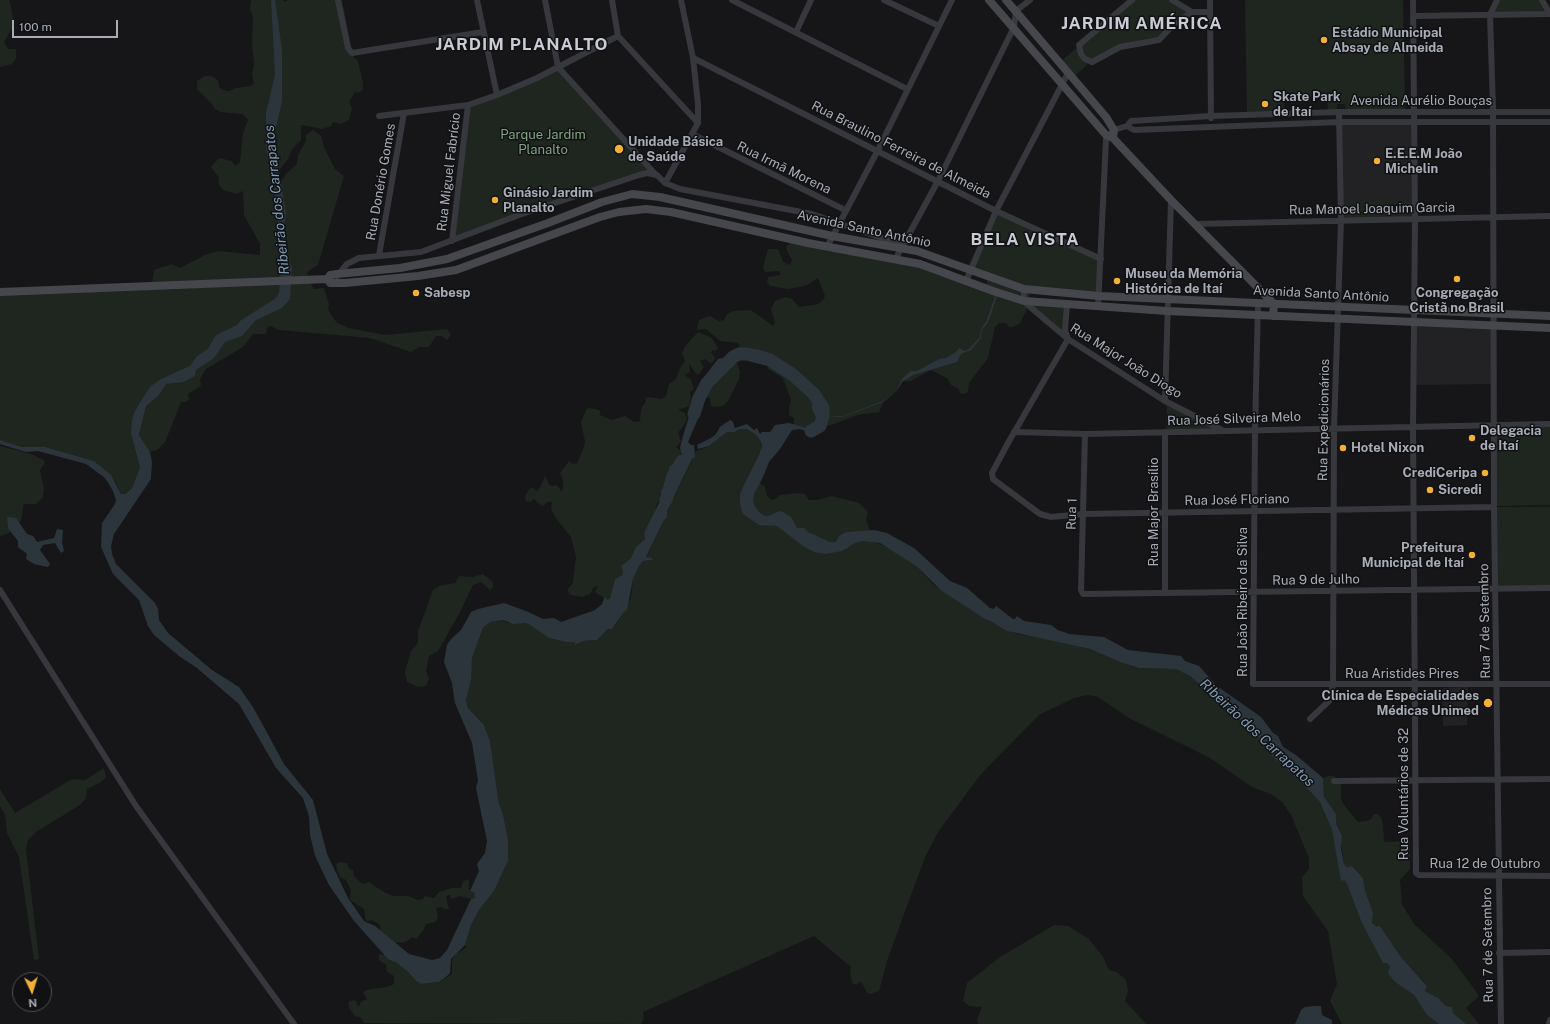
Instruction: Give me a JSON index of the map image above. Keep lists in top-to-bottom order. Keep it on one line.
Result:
{"streets":{"street":["Avenida Aurélio Bouças","Rua Braulino Ferreira de Almeida","Rua Irmã Morena","Rua Miguel Fabrício","Rua Donério Gomes","Rua Manoel Joaquim Garcia","Avenida Santo Antônio","Rua Major João Diogo","Rua José Silveira Melo","Rua Expedicionários","Rua José Floriano","Rua Major Brasílio","Rua 1","Rua 9 de Julho","Rua João Ribeiro da Silva","Rua 7 de Setembro","Rua Aristides Pires","Rua Voluntários de 32","Rua 12 de Outubro"]},"crossings":[["Avenida Aurélio Bouças","Rua Expedicionários"],["Avenida Aurélio Bouças","Rua 7 de Setembro"],["Avenida Aurélio Bouças","Rua Voluntários de 32"],["Rua Manoel Joaquim Garcia","Rua Expedicionários"],["Rua Manoel Joaquim Garcia","Rua 7 de Setembro"],["Rua Manoel Joaquim Garcia","Rua Voluntários de 32"],["Avenida Santo Antônio","Rua Major João Diogo"],["Avenida Santo Antônio","Rua Expedicionários"],["Avenida Santo Antônio","Rua João Ribeiro da Silva"],["Avenida Santo Antônio","Rua 7 de Setembro"],["Avenida Santo Antônio","Rua Voluntários de 32"],["Rua Major João Diogo","Rua José Silveira Melo"],["Rua José Silveira Melo","Rua Expedicionários"],["Rua José Silveira Melo","Rua José Floriano"],["Rua José Silveira Melo","Rua Major Brasílio"],["Rua José Silveira Melo","Rua 1"],["Rua José Silveira Melo","Rua João Ribeiro da Silva"],["Rua José Silveira Melo","Rua 7 de Setembro"],["Rua José Silveira Melo","Rua Voluntários de 32"],["Rua Expedicionários","Rua José Floriano"],["Rua Expedicionários","Rua 9 de Julho"],["Rua Expedicionários","Rua Aristides Pires"],["Rua José Floriano","Rua Major Brasílio"],["Rua José Floriano","Rua 1"],["Rua José Floriano","Rua João Ribeiro da Silva"],["Rua José Floriano","Rua 7 de Setembro"],["Rua José Floriano","Rua Voluntários de 32"],["Rua Major Brasílio","Rua 9 de Julho"],["Rua 1","Rua 9 de Julho"],["Rua 9 de Julho","Rua João Ribeiro da Silva"],["Rua 9 de Julho","Rua 7 de Setembro"],["Rua 9 de Julho","Rua Voluntários de 32"],["Rua João Ribeiro da Silva","Rua Aristides Pires"],["Rua 7 de Setembro","Rua Aristides Pires"],["Rua 7 de Setembro","Rua 12 de Outubro"],["Rua Aristides Pires","Rua Voluntários de 32"],["Rua Voluntários de 32","Rua 12 de Outubro"]],"districts":["JARDIM AMÉRICA","JARDIM PLANALTO","BELA VISTA"],"water":["Ribeirão dos Carrapatos"],"parks":["Parque Jardim Planalto"],"places":["Estádio Municipal Absay de Almeida","Skate Park de Itaí","Unidade Básica de Saúde","E.E.E.M João Michelin","Ginásio Jardim Planalto","Congregação Cristã no Brasil","Museu da Memória Histórica de Itaí","Sabesp","Delegacia de Itaí","Hotel Nixon","CrediCeripa","Sicredi","Prefeitura Municipal de Itaí","Clínica de Especialidades Médicas Unimed"],"scale_bar":"100 m","north":"bottom"}
